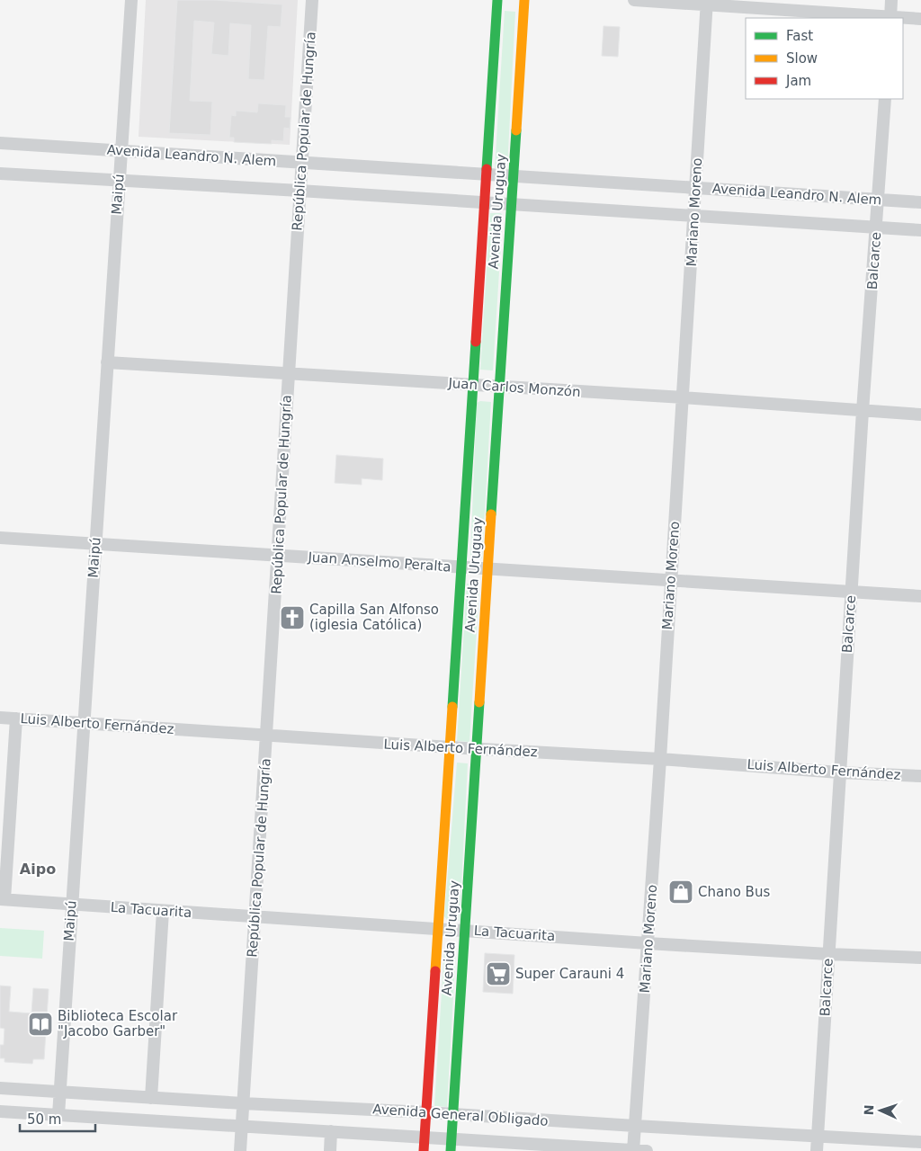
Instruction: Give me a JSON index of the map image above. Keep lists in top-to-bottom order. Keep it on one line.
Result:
{"streets":{"street":["República Popular de Hungría","Avenida Leandro N. Alem","Maipú","Avenida Uruguay","Mariano Moreno","Balcarce","Juan Carlos Monzón","Juan Anselmo Peralta","Luis Alberto Fernández","La Tacuarita","Avenida General Obligado"]},"crossings":[["República Popular de Hungría","Avenida Leandro N. Alem"],["República Popular de Hungría","Juan Carlos Monzón"],["República Popular de Hungría","Juan Anselmo Peralta"],["República Popular de Hungría","Luis Alberto Fernández"],["República Popular de Hungría","La Tacuarita"],["República Popular de Hungría","Avenida General Obligado"],["Avenida Leandro N. Alem","Maipú"],["Avenida Leandro N. Alem","Avenida Uruguay"],["Avenida Leandro N. Alem","Mariano Moreno"],["Avenida Leandro N. Alem","Balcarce"],["Maipú","Juan Carlos Monzón"],["Maipú","Juan Anselmo Peralta"],["Maipú","Luis Alberto Fernández"],["Maipú","La Tacuarita"],["Maipú","Avenida General Obligado"],["Avenida Uruguay","Juan Carlos Monzón"],["Avenida Uruguay","Juan Anselmo Peralta"],["Avenida Uruguay","Luis Alberto Fernández"],["Avenida Uruguay","La Tacuarita"],["Avenida Uruguay","Avenida General Obligado"],["Mariano Moreno","Juan Carlos Monzón"],["Mariano Moreno","Juan Anselmo Peralta"],["Mariano Moreno","Luis Alberto Fernández"],["Mariano Moreno","La Tacuarita"],["Mariano Moreno","Avenida General Obligado"],["Balcarce","Juan Carlos Monzón"],["Balcarce","Juan Anselmo Peralta"],["Balcarce","Luis Alberto Fernández"],["Balcarce","La Tacuarita"],["Balcarce","Avenida General Obligado"]],"districts":["Aipo"],"places":{"church":["Capilla San Alfonso (iglesia Católica)"],"shop":["Chano Bus"],"supermarket":["Super Carauni 4"],"library":["Biblioteca Escolar \"Jacobo Garber\""]},"legend":["Fast","Slow","Jam"],"scale_bar":"50 m","north":"left"}
